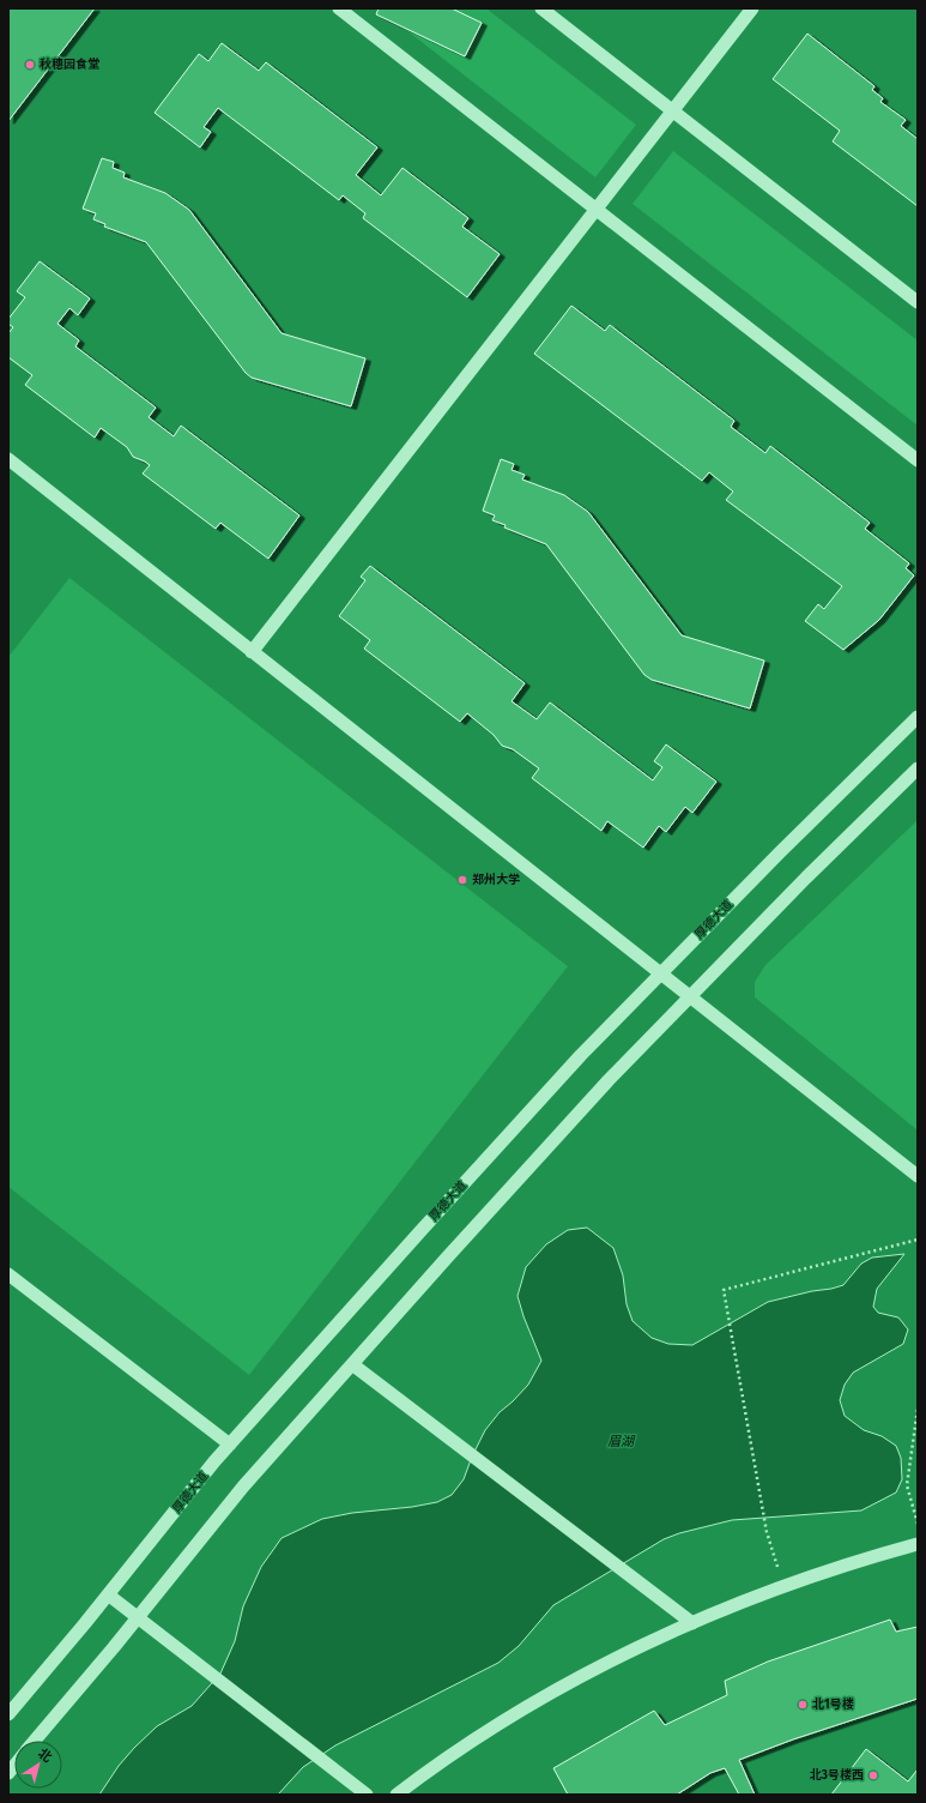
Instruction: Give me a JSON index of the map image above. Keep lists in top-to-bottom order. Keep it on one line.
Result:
{"streets":{"lane":["厚德大道"]},"water":["眉湖"],"places":["秋穗园食堂","郑州大学","北1号楼","北3号楼西"],"north":"top right"}
